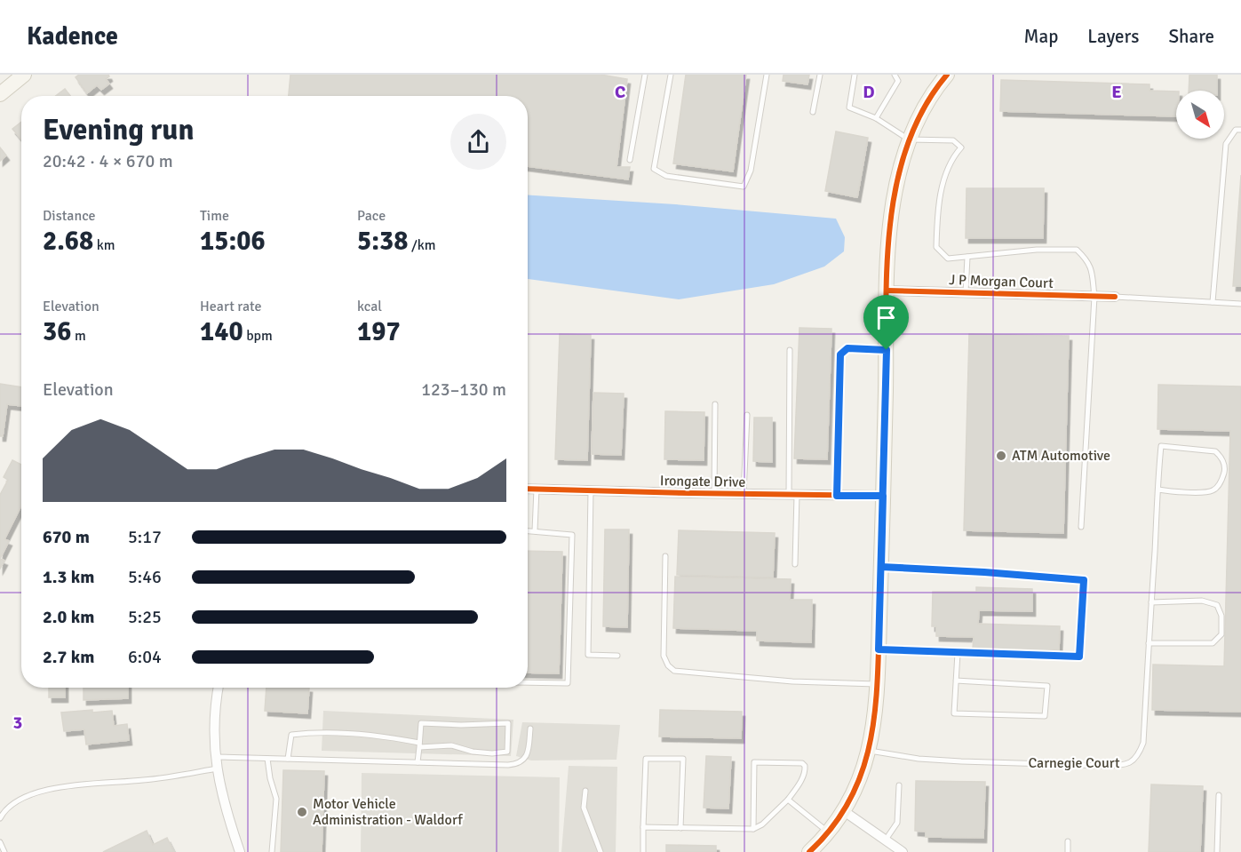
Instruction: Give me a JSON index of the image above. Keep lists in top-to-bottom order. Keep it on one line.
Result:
{"streets":{"street":["J P Morgan Court","Irongate Drive"],"lane":["Carnegie Court"]},"places":["ATM Automotive","Motor Vehicle Administration - Waldorf"],"north":"bottom right","page":{"header":"Kadence","nav":["Map","Layers","Share"],"heading":["Evening run","20:42 · 4 × 670 m"],"stats":[["Distance","2.68 km"],["Time","15:06"],["Pace","5:38 /km"],["Elevation","36 m"],["Heart rate","140 bpm"],["kcal","197"]],"chart":["Elevation","123–130 m"],"list":[{"name":"670 m","note":"5:17"},{"name":"1.3 km","note":"5:46"},{"name":"2.0 km","note":"5:25"},{"name":"2.7 km","note":"6:04"}]},"grid":{"columns":["C","D","E"],"rows":["3"]}}
